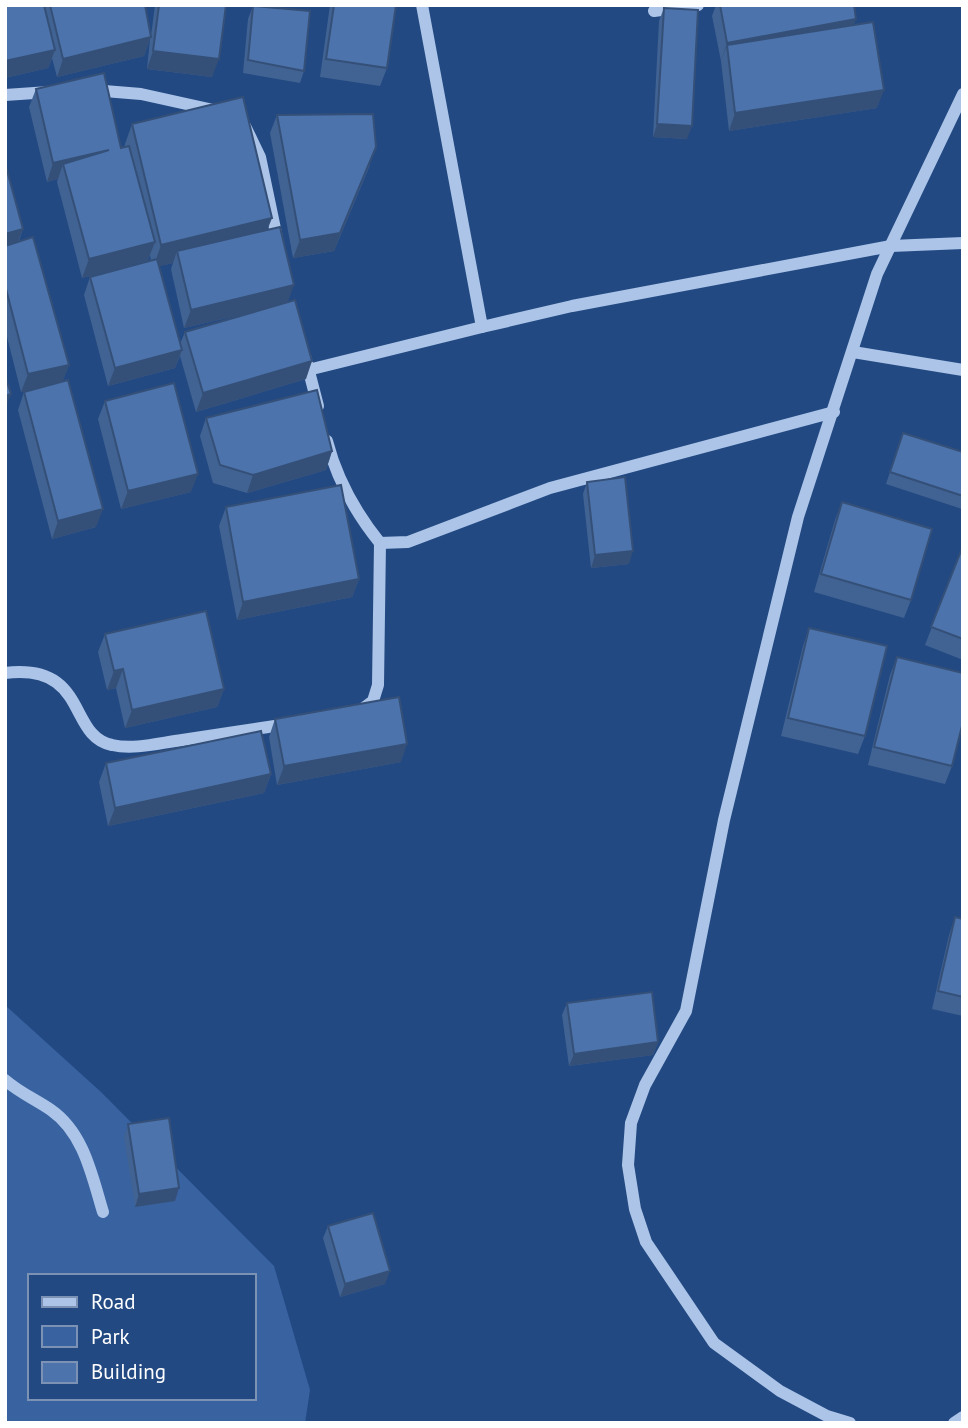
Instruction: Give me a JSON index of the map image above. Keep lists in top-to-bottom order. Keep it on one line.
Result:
{"legend":["Road","Park","Building"]}
